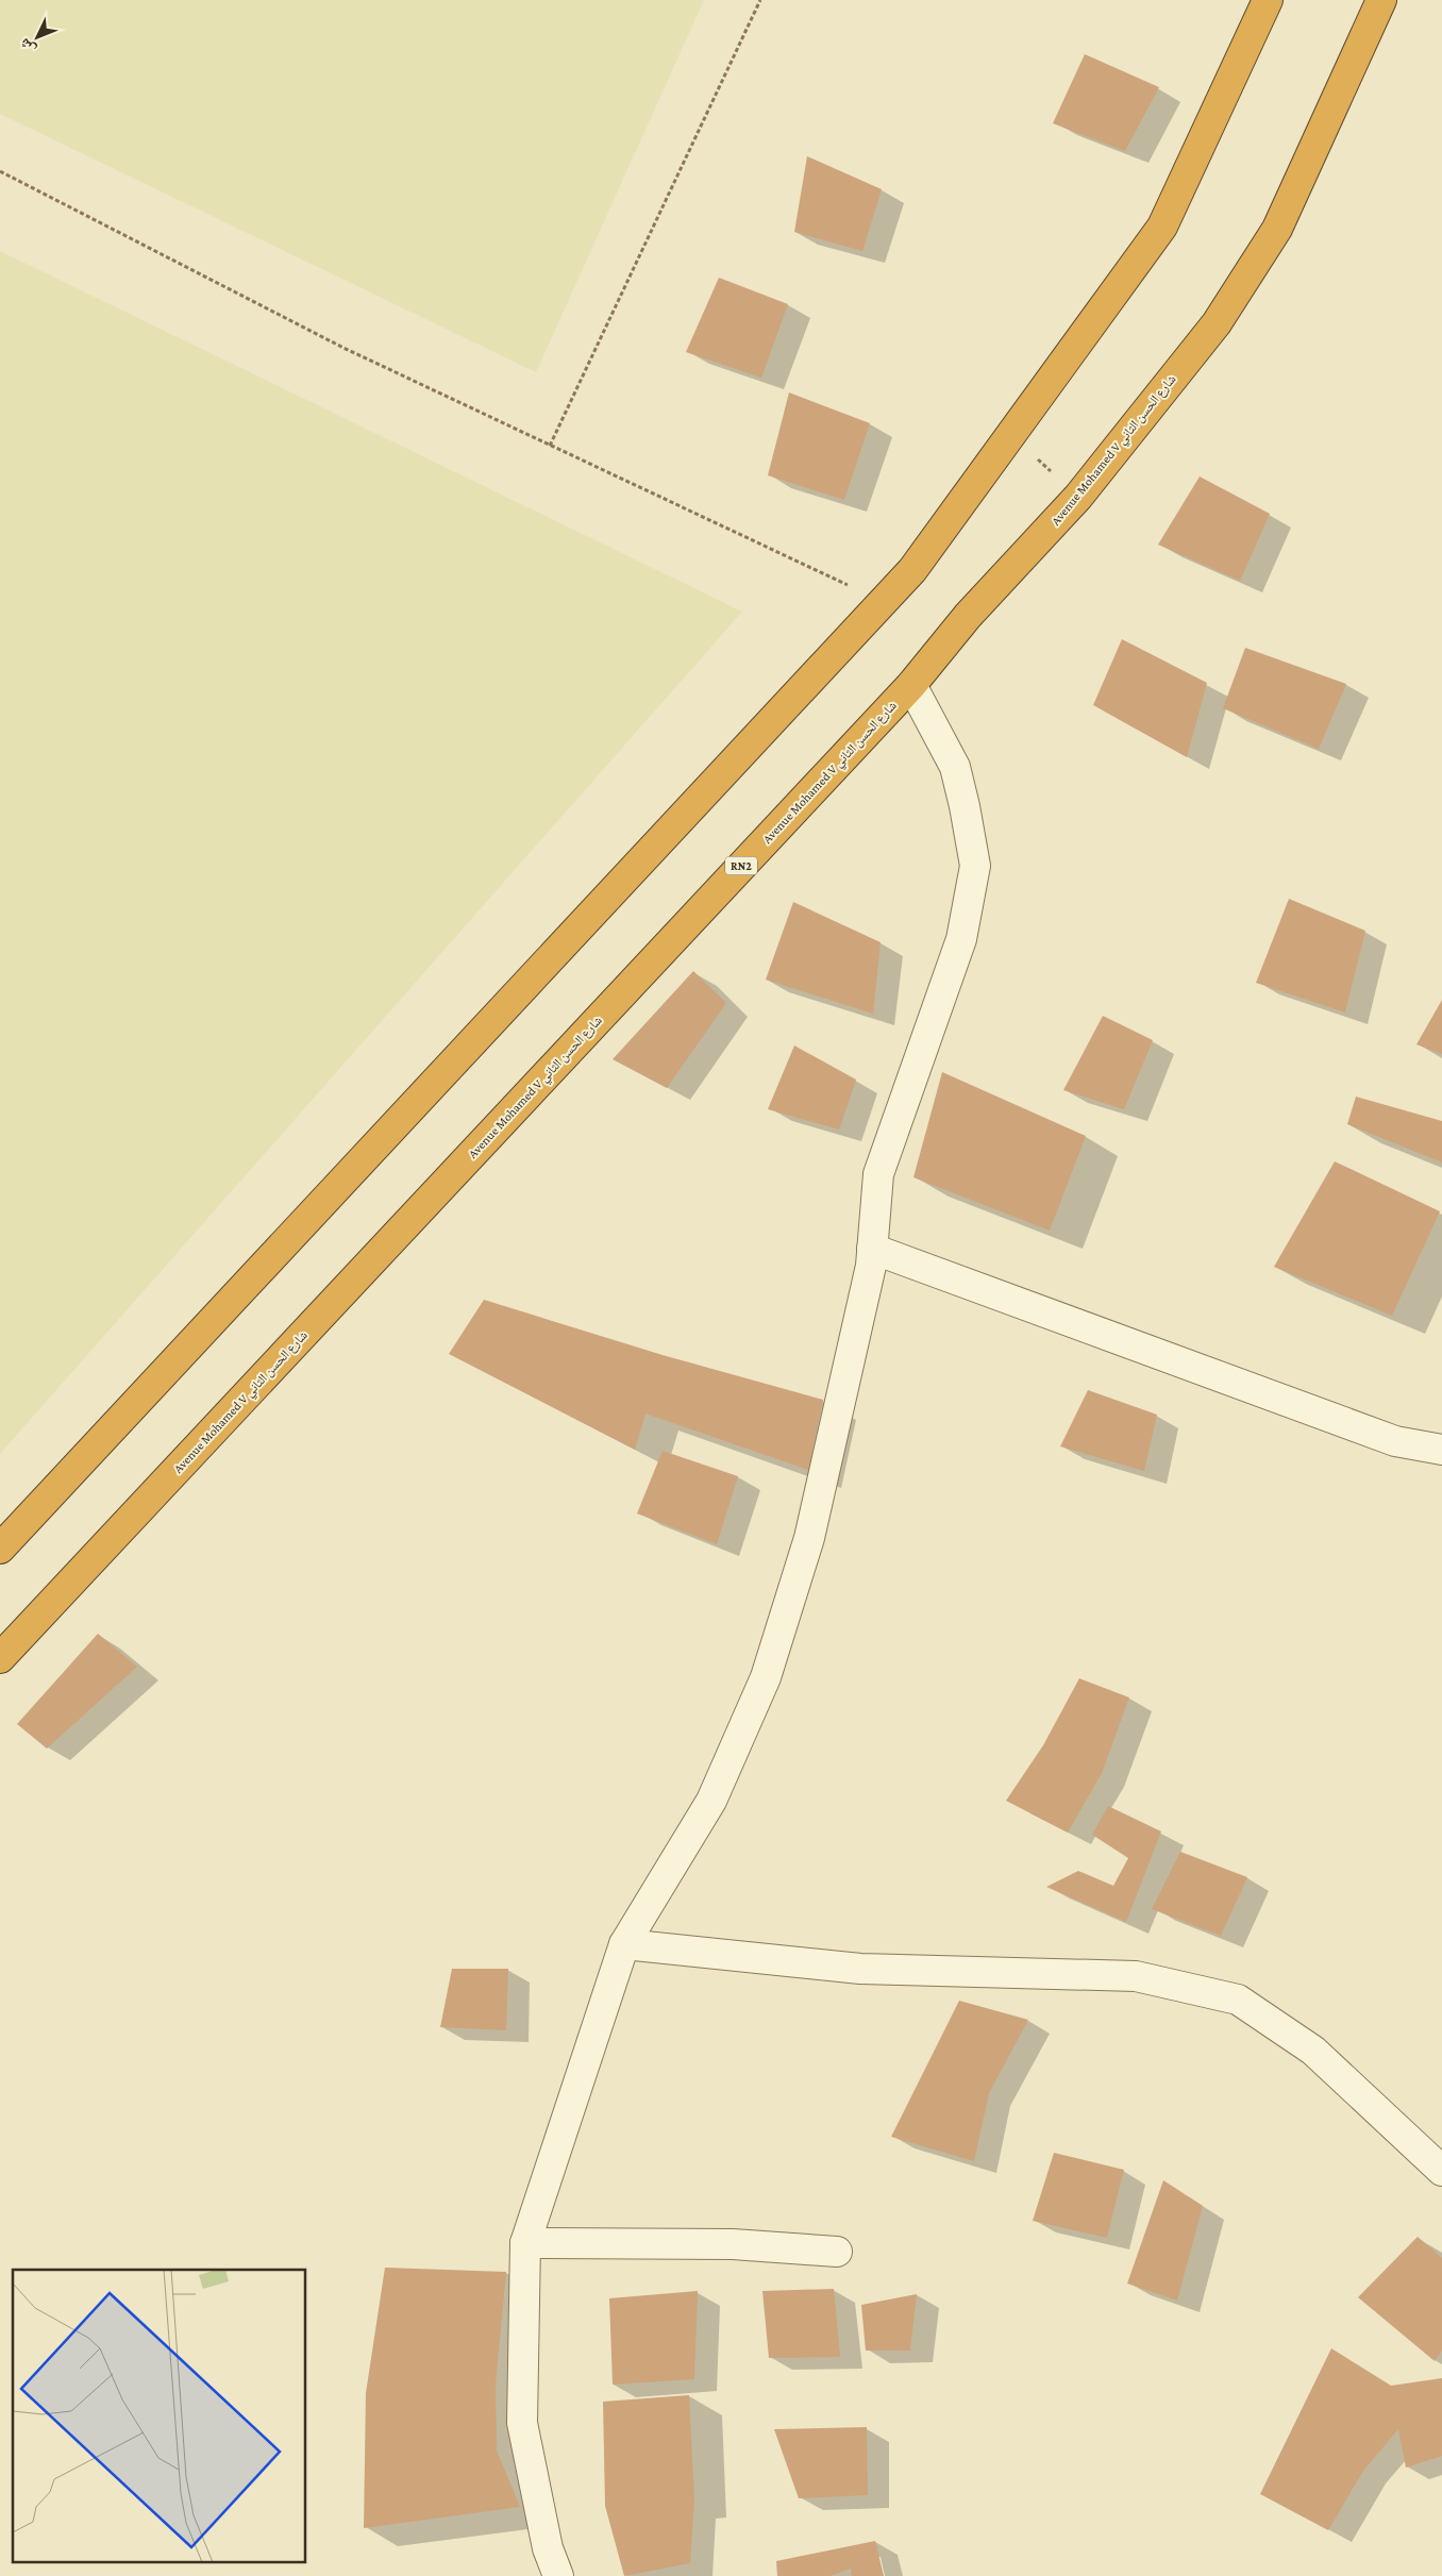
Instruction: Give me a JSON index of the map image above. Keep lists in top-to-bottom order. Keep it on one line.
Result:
{"streets":{"highway":["Avenue Mohamed V شارع الحسن الثاني","RN2"]},"north":"bottom left"}
